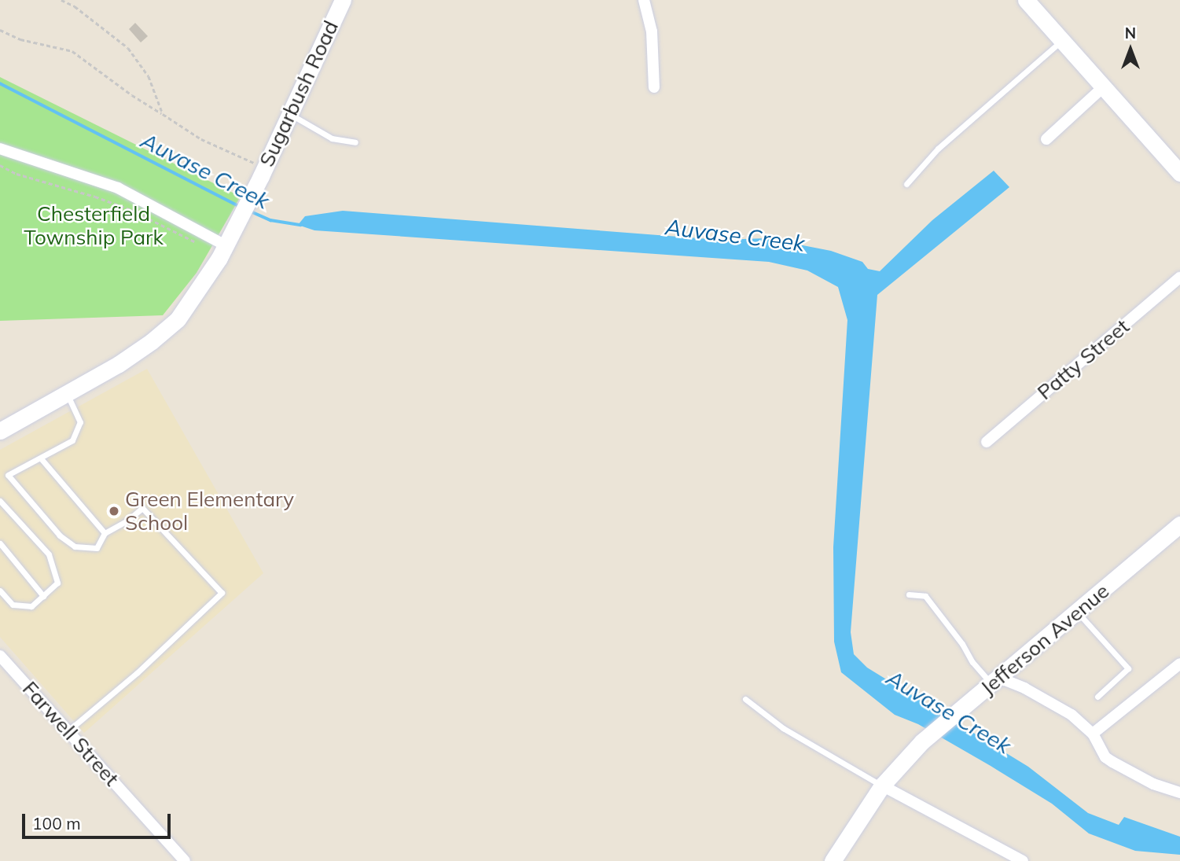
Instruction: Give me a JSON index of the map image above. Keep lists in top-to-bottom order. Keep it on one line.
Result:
{"streets":{"street":["Sugarbush Road","Patty Street","Jefferson Avenue","Farwell Street"]},"water":["Auvase Creek"],"parks":["Chesterfield Township Park"],"places":["Green Elementary School"],"scale_bar":"100 m","north":"top"}
